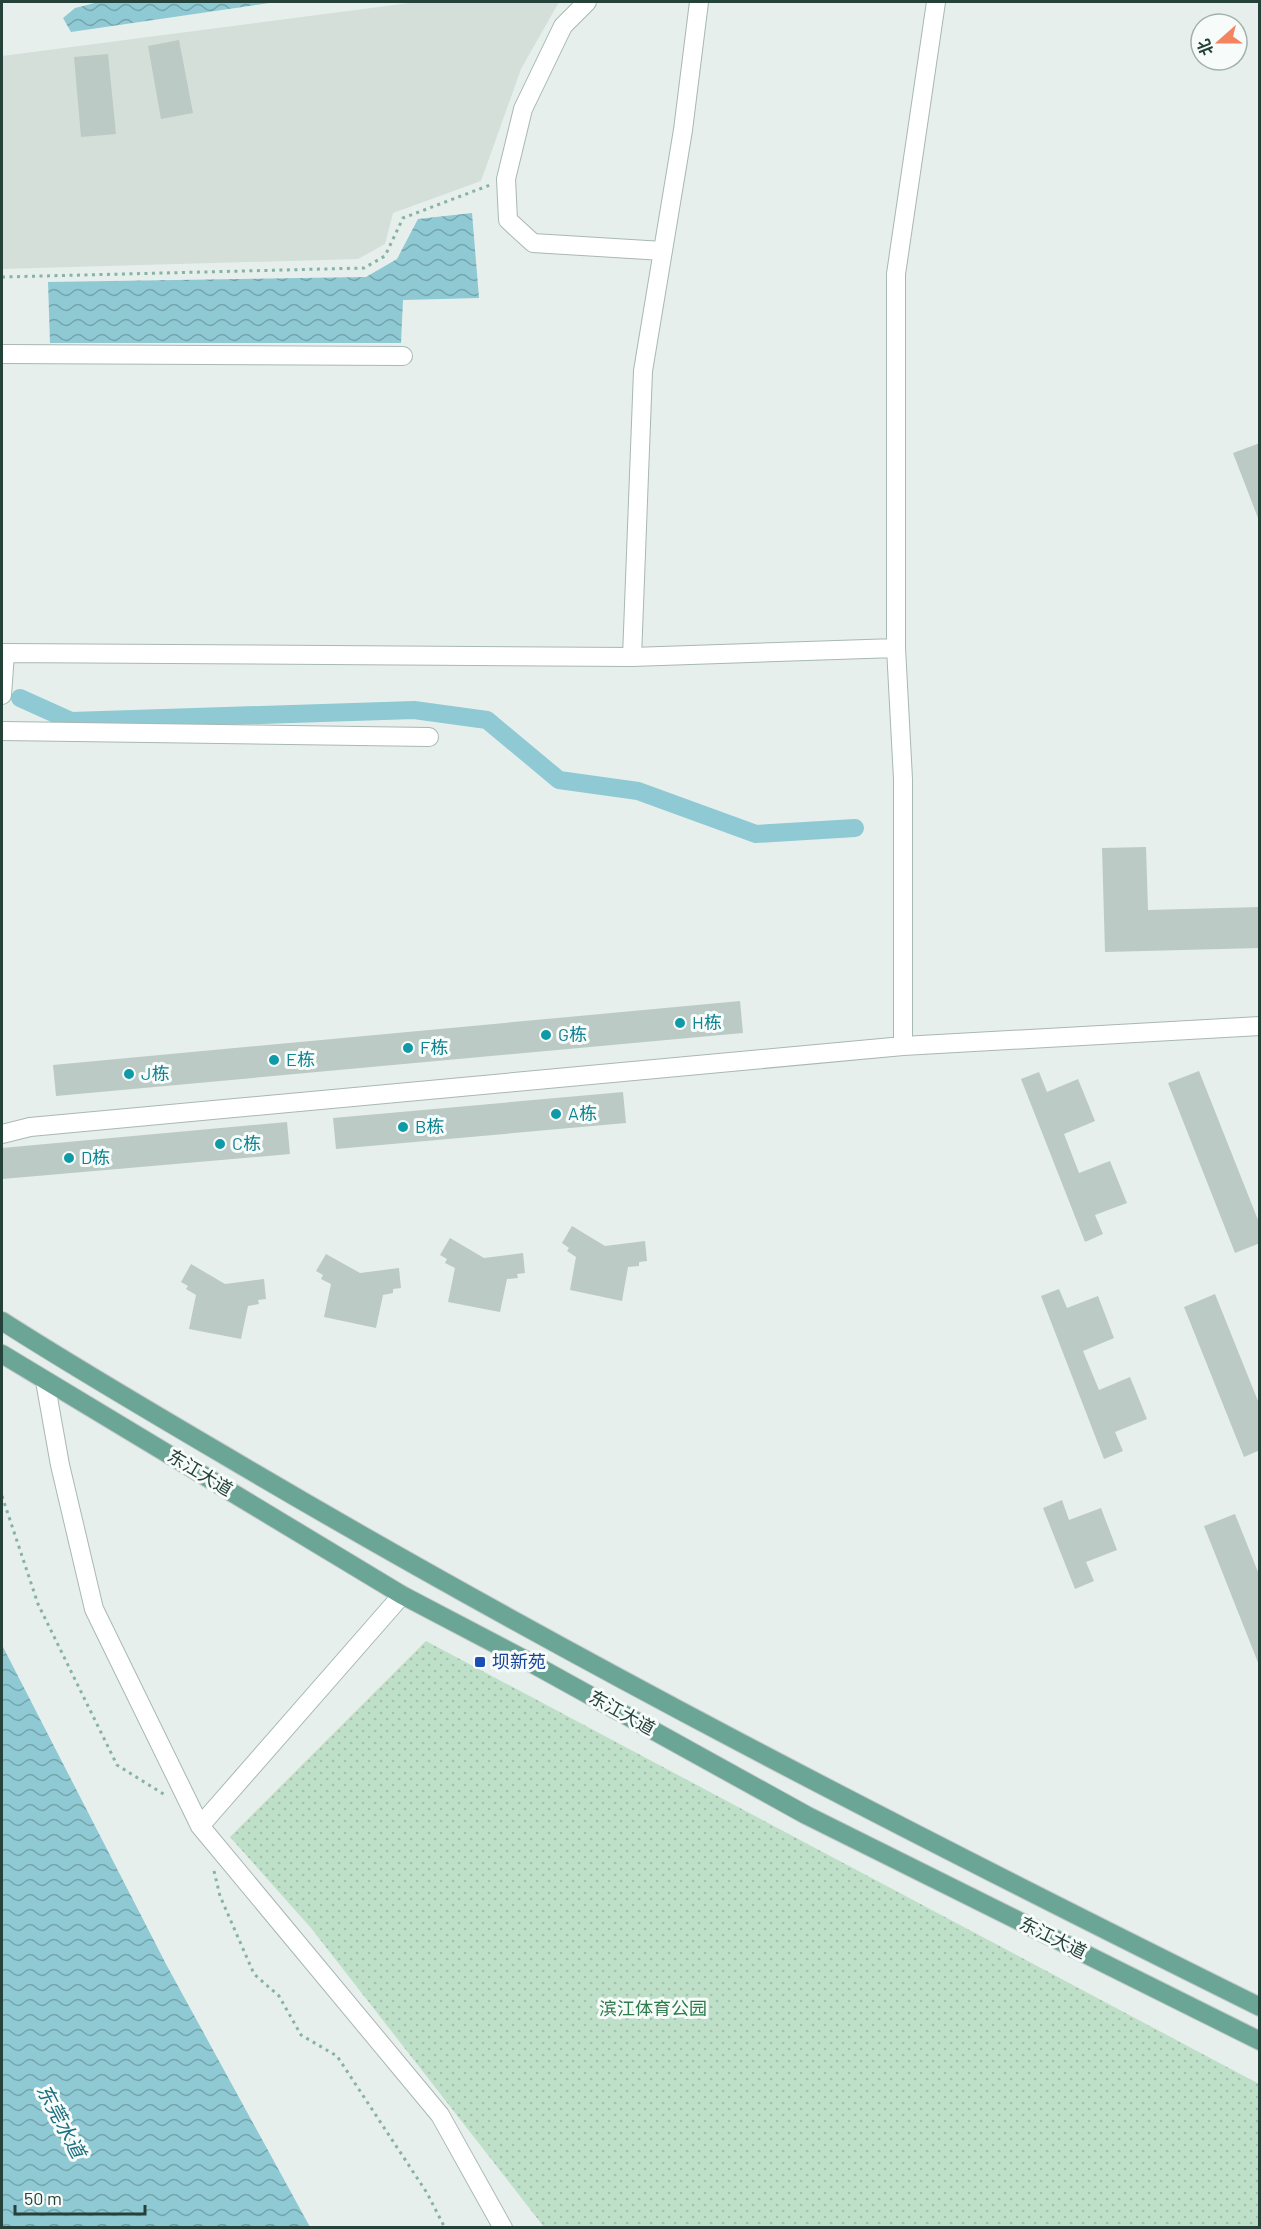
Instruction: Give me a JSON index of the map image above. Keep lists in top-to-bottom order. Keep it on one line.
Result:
{"streets":{"main road":["东江大道"]},"water":["东莞水道"],"parks":["滨江体育公园"],"places":{"other":["H栋","G栋","F栋","E栋","J栋","A栋","B栋","C栋","D栋"],"transit":["坝新苑"]},"scale_bar":"50 m","north":"left"}
